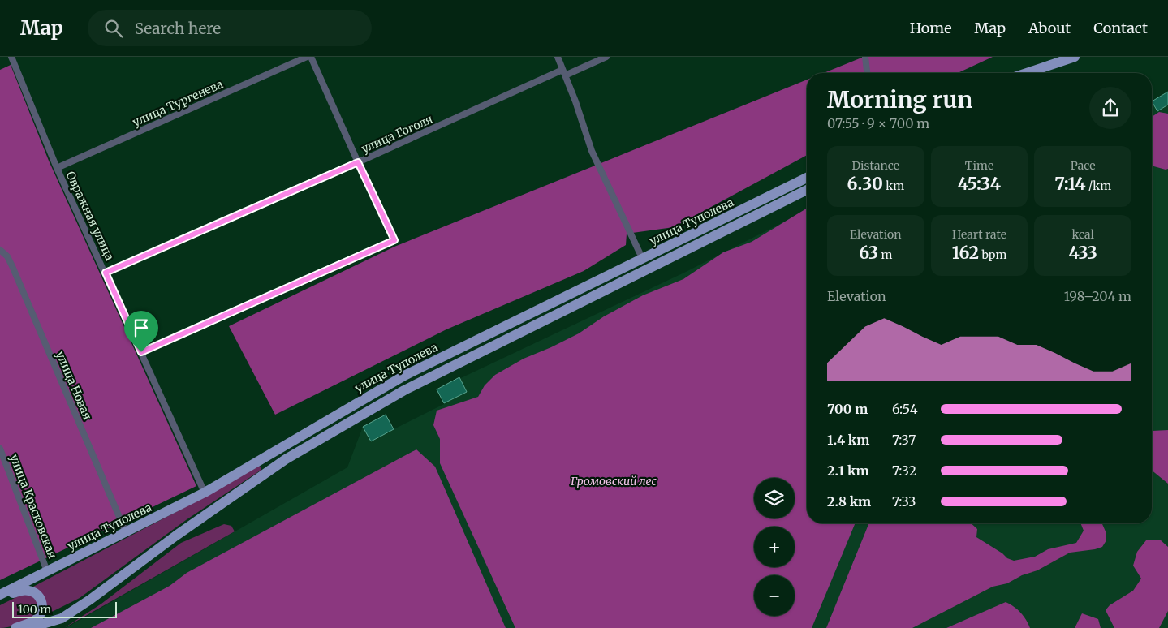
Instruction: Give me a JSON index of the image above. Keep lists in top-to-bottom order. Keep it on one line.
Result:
{"streets":{"main road":["улица Туполева"],"street":["улица Тургенева","улица Гоголя","Овражная улица","улица Новая","улица Красковская"]},"crossings":[["улица Тургенева","Овражная улица"],["улица Гоголя","Овражная улица"],["Овражная улица","улица Туполева"],["улица Туполева","улица Новая"],["улица Туполева","улица Красковская"]],"parks":["Громовский лес"],"scale_bar":"100 m","page":{"header":"Map","search":"Search here","nav":["Home","Map","About","Contact"],"heading":["Morning run","07:55 · 9 × 700 m"],"stats":[["Distance","6.30 km"],["Time","45:34"],["Pace","7:14 /km"],["Elevation","63 m"],["Heart rate","162 bpm"],["kcal","433"]],"chart":["Elevation","198–204 m"],"list":[{"name":"700 m","note":"6:54"},{"name":"1.4 km","note":"7:37"},{"name":"2.1 km","note":"7:32"},{"name":"2.8 km","note":"7:33"}],"map_buttons":["+","−"],"scale":"100 m"}}
